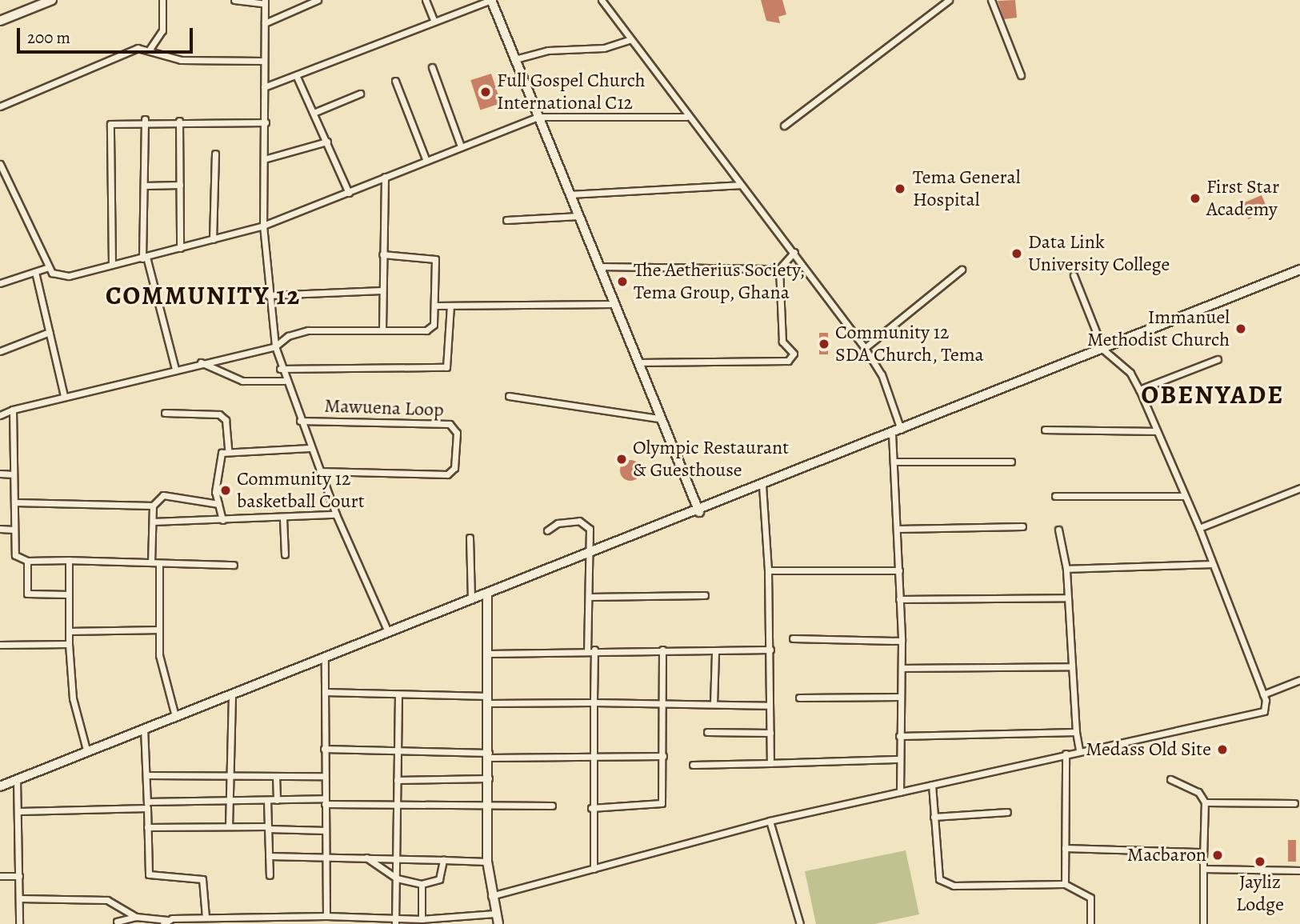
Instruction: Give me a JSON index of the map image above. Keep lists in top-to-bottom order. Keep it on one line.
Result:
{"streets":{"street":["Mawuena Loop"]},"districts":["COMMUNITY 12","OBENYADE"],"places":["Full Gospel Church International C12","Tema General Hospital","First Star Academy","Data Link University College","The Aetherius Society, Tema Group, Ghana","Immanuel Methodist Church","Community 12 SDA Church, Tema","Olympic Restaurant & Guesthouse","Community 12 basketball Court","Medass Old Site","Macbaron","Jayliz Lodge"],"scale_bar":"200 m"}
